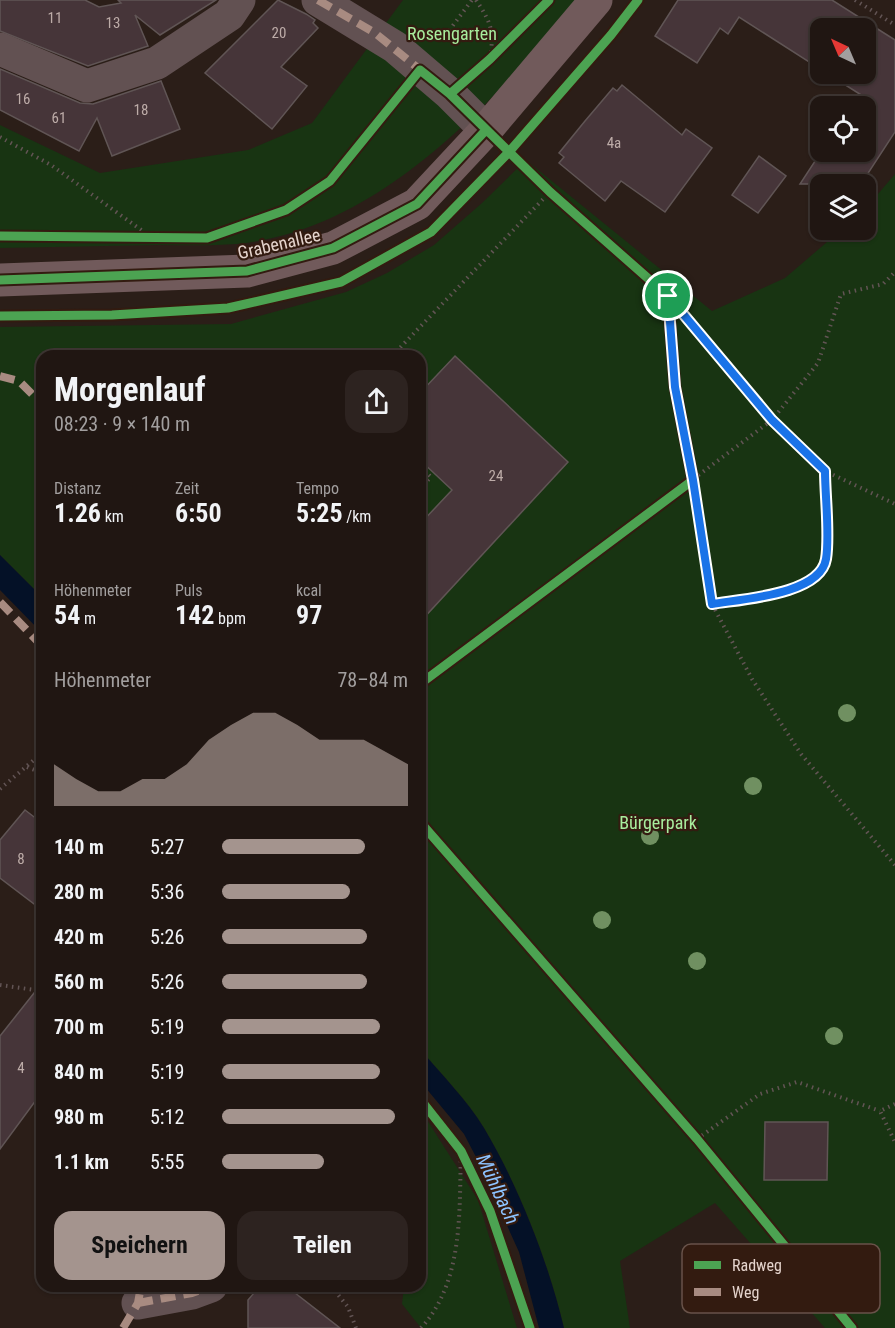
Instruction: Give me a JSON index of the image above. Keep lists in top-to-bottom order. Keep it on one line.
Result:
{"streets":{"main road":["Grabenallee"]},"water":["Mühlbach"],"parks":["Rosengarten","Bürgerpark"],"house_numbers":["11","13","20","16","18","61","4a","24","8","4"],"legend":["Radweg","Weg"],"north":"top left","page":{"heading":["Morgenlauf","08:23 · 9 × 140 m"],"stats":[["Distanz","1.26 km"],["Zeit","6:50"],["Tempo","5:25 /km"],["Höhenmeter","54 m"],["Puls","142 bpm"],["kcal","97"]],"chart":["Höhenmeter","78–84 m"],"list":[{"name":"140 m","note":"5:27"},{"name":"280 m","note":"5:36"},{"name":"420 m","note":"5:26"},{"name":"560 m","note":"5:26"},{"name":"700 m","note":"5:19"},{"name":"840 m","note":"5:19"},{"name":"980 m","note":"5:12"},{"name":"1.1 km","note":"5:55"}],"buttons":["Speichern","Teilen"]}}
